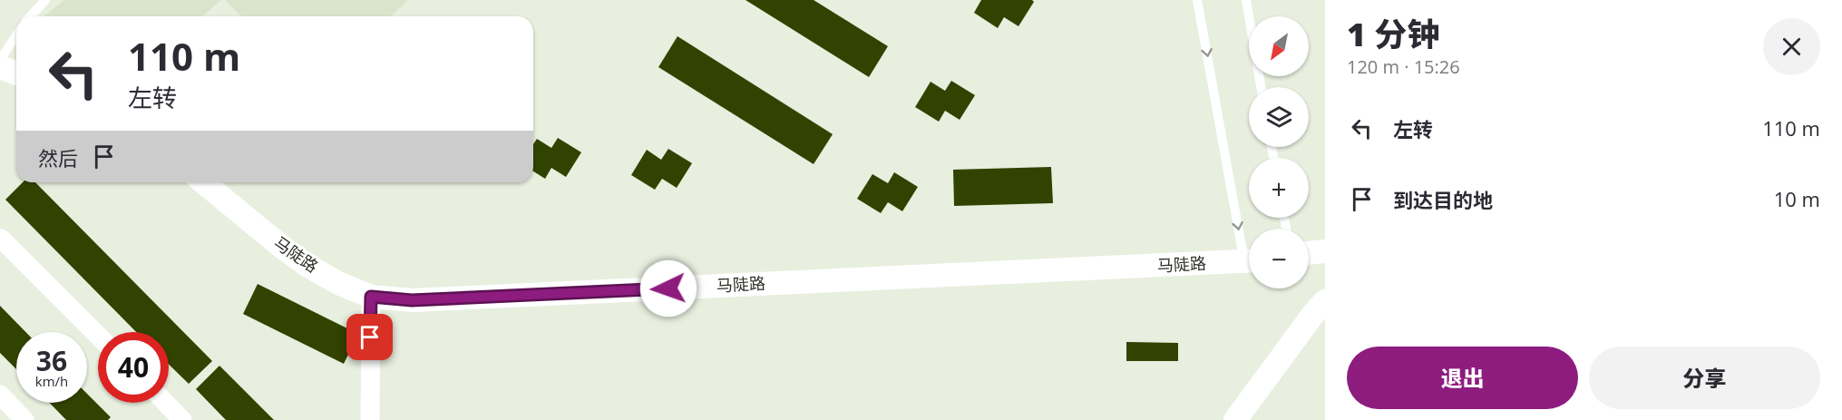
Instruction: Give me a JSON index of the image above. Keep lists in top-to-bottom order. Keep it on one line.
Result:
{"streets":{"street":["马陡路"]},"north":"bottom left","page":{"heading":["1 分钟","120 m · 15:26"],"map_buttons":["+","−"],"turn":["110 m","左转"],"list":[{"name":"左转","value":"110 m"},{"name":"到达目的地","value":"10 m"}],"then":"然后","speed":"36 km/h","limit":"40","buttons":["退出","分享"]}}
